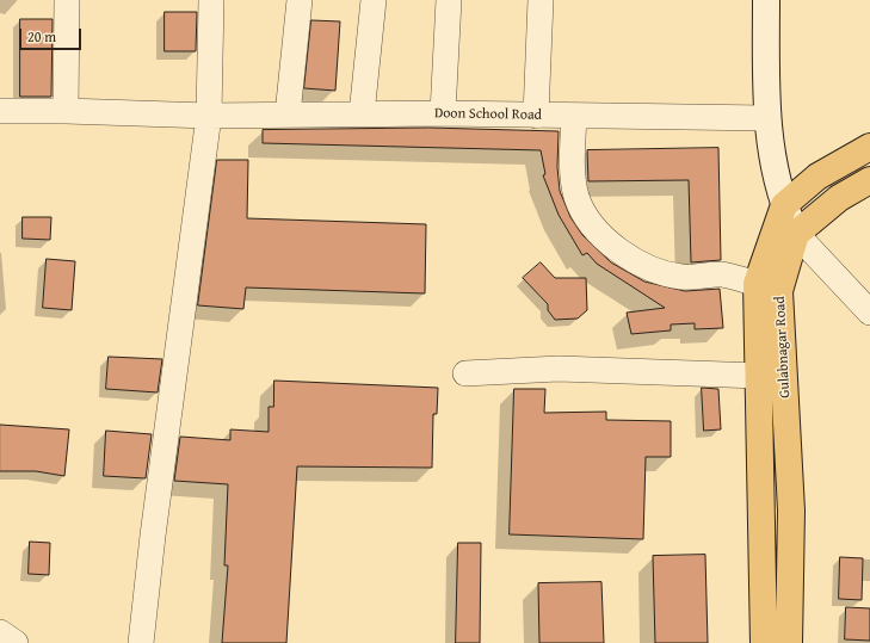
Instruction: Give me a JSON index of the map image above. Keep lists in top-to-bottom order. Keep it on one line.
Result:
{"streets":{"main road":["Gulabnagar Road"],"street":["Doon School Road"]},"scale_bar":"20 m"}
